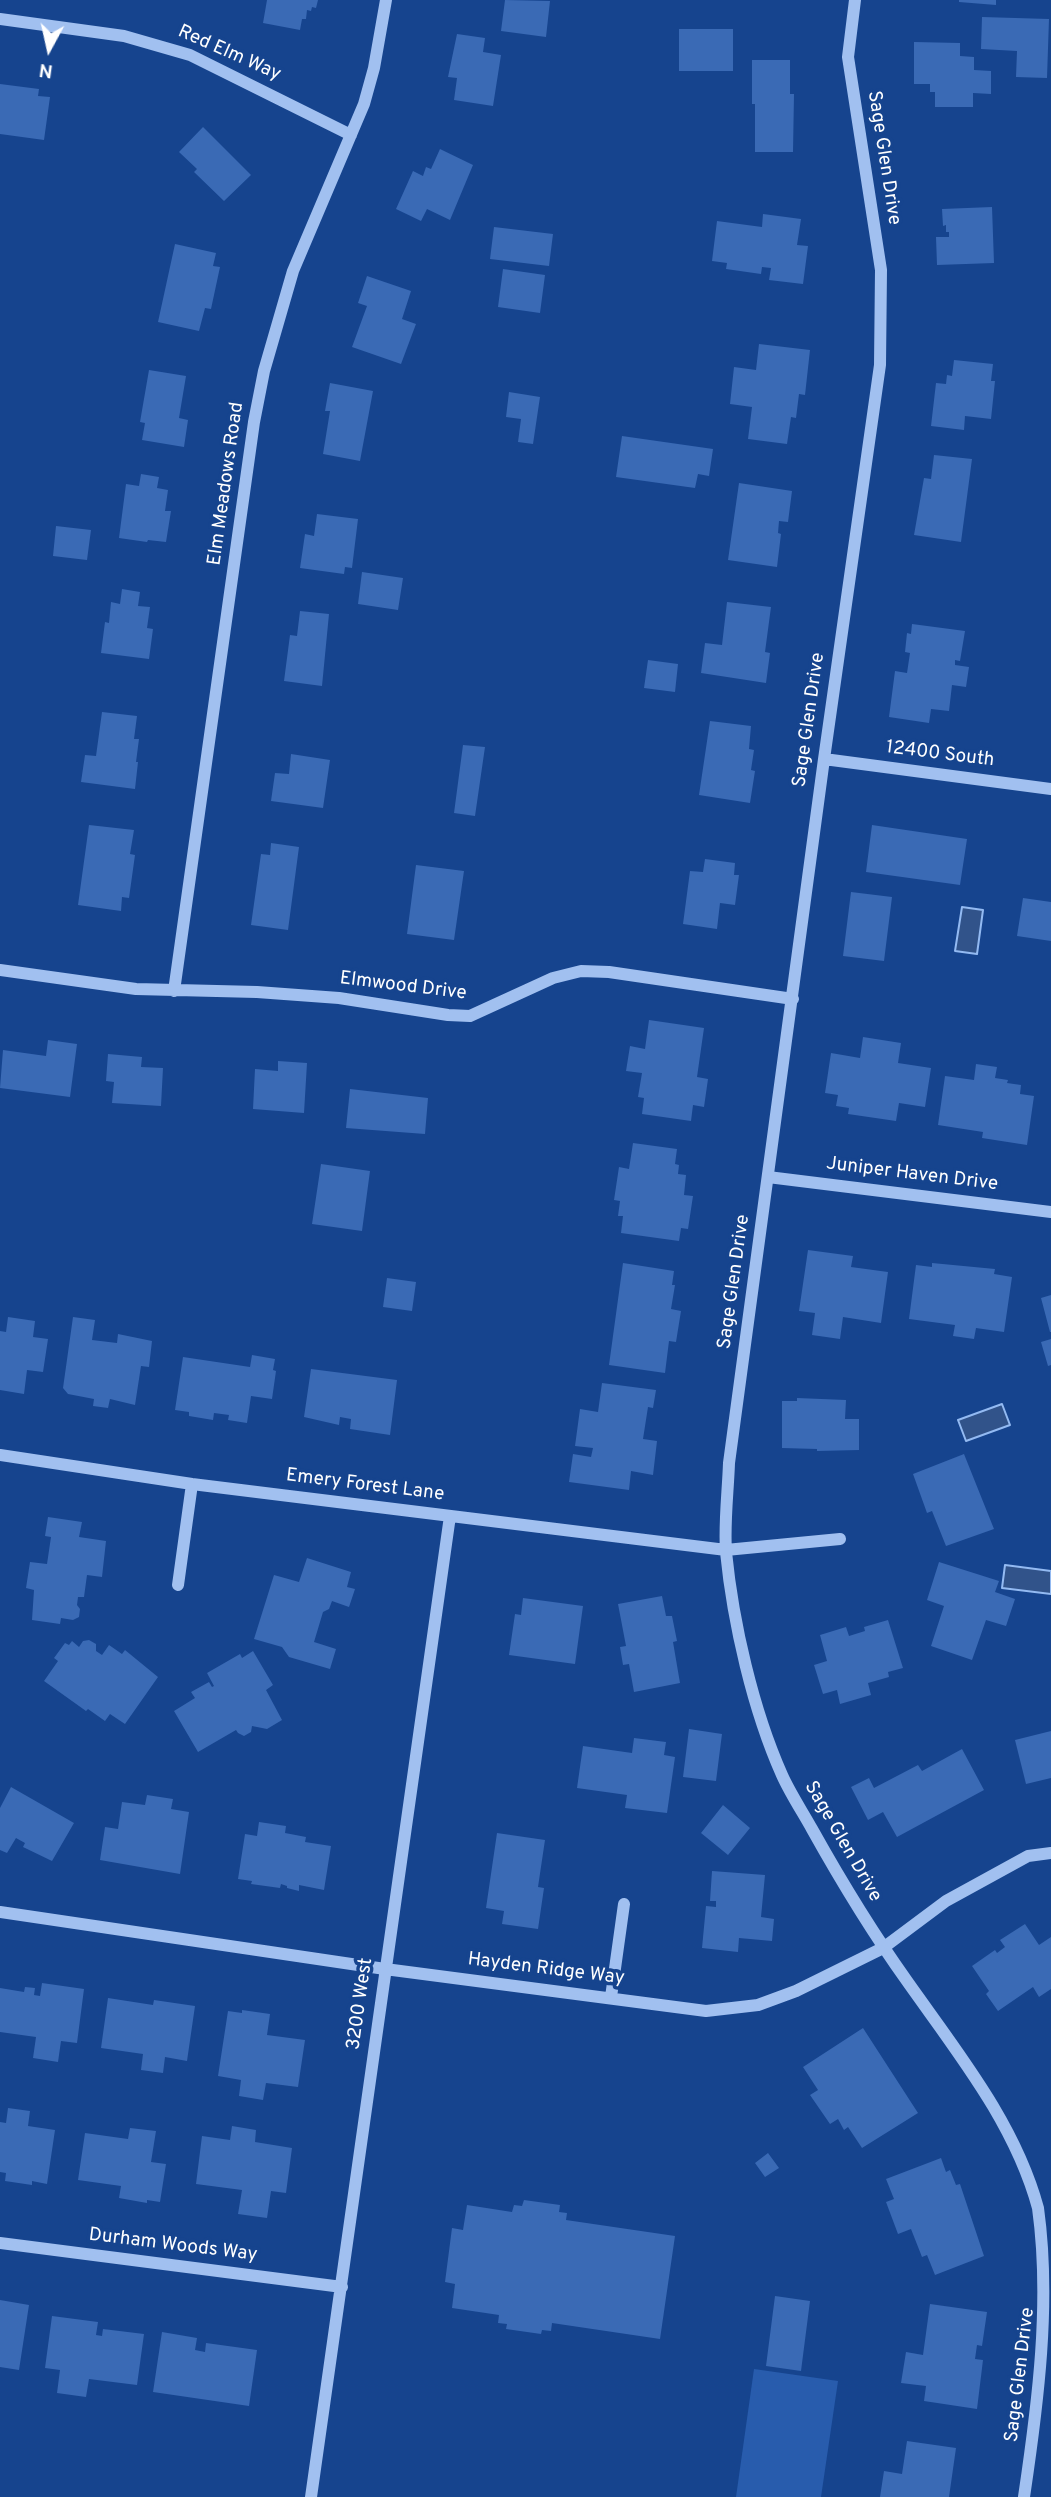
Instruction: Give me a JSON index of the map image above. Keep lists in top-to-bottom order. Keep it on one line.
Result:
{"streets":{"street":["Red Elm Way","Sage Glen Drive","Elm Meadows Road","12400 South","Elmwood Drive","Juniper Haven Drive","Emery Forest Lane","Hayden Ridge Way","3200 West","Durham Woods Way"]},"crossings":[["Red Elm Way","Elm Meadows Road"],["Sage Glen Drive","12400 South"],["Sage Glen Drive","Elmwood Drive"],["Sage Glen Drive","Juniper Haven Drive"],["Sage Glen Drive","Emery Forest Lane"],["Sage Glen Drive","Hayden Ridge Way"],["Elm Meadows Road","Elmwood Drive"],["Emery Forest Lane","3200 West"],["Hayden Ridge Way","3200 West"],["3200 West","Durham Woods Way"]],"north":"bottom"}
